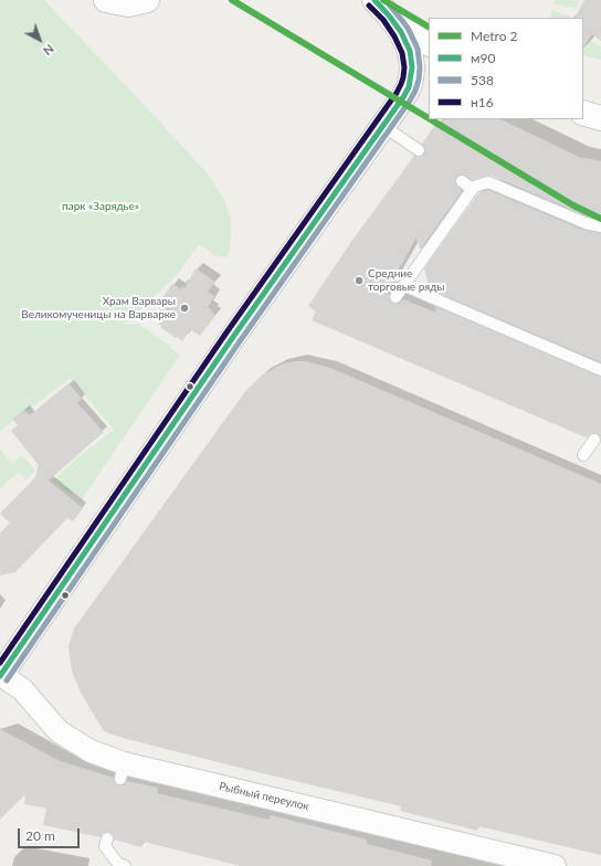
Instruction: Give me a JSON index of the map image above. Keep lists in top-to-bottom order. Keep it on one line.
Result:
{"streets":{"street":["Рыбный переулок"]},"parks":["парк «Зарядье»"],"places":["Средние торговые ряды","Храм Варвары Великомученицы на Варварке"],"lines":["metro line 2","transit line м90","transit line 538","transit line н16"],"legend":["Metro 2","м90","538","н16"],"scale_bar":"20 m","north":"bottom right"}
